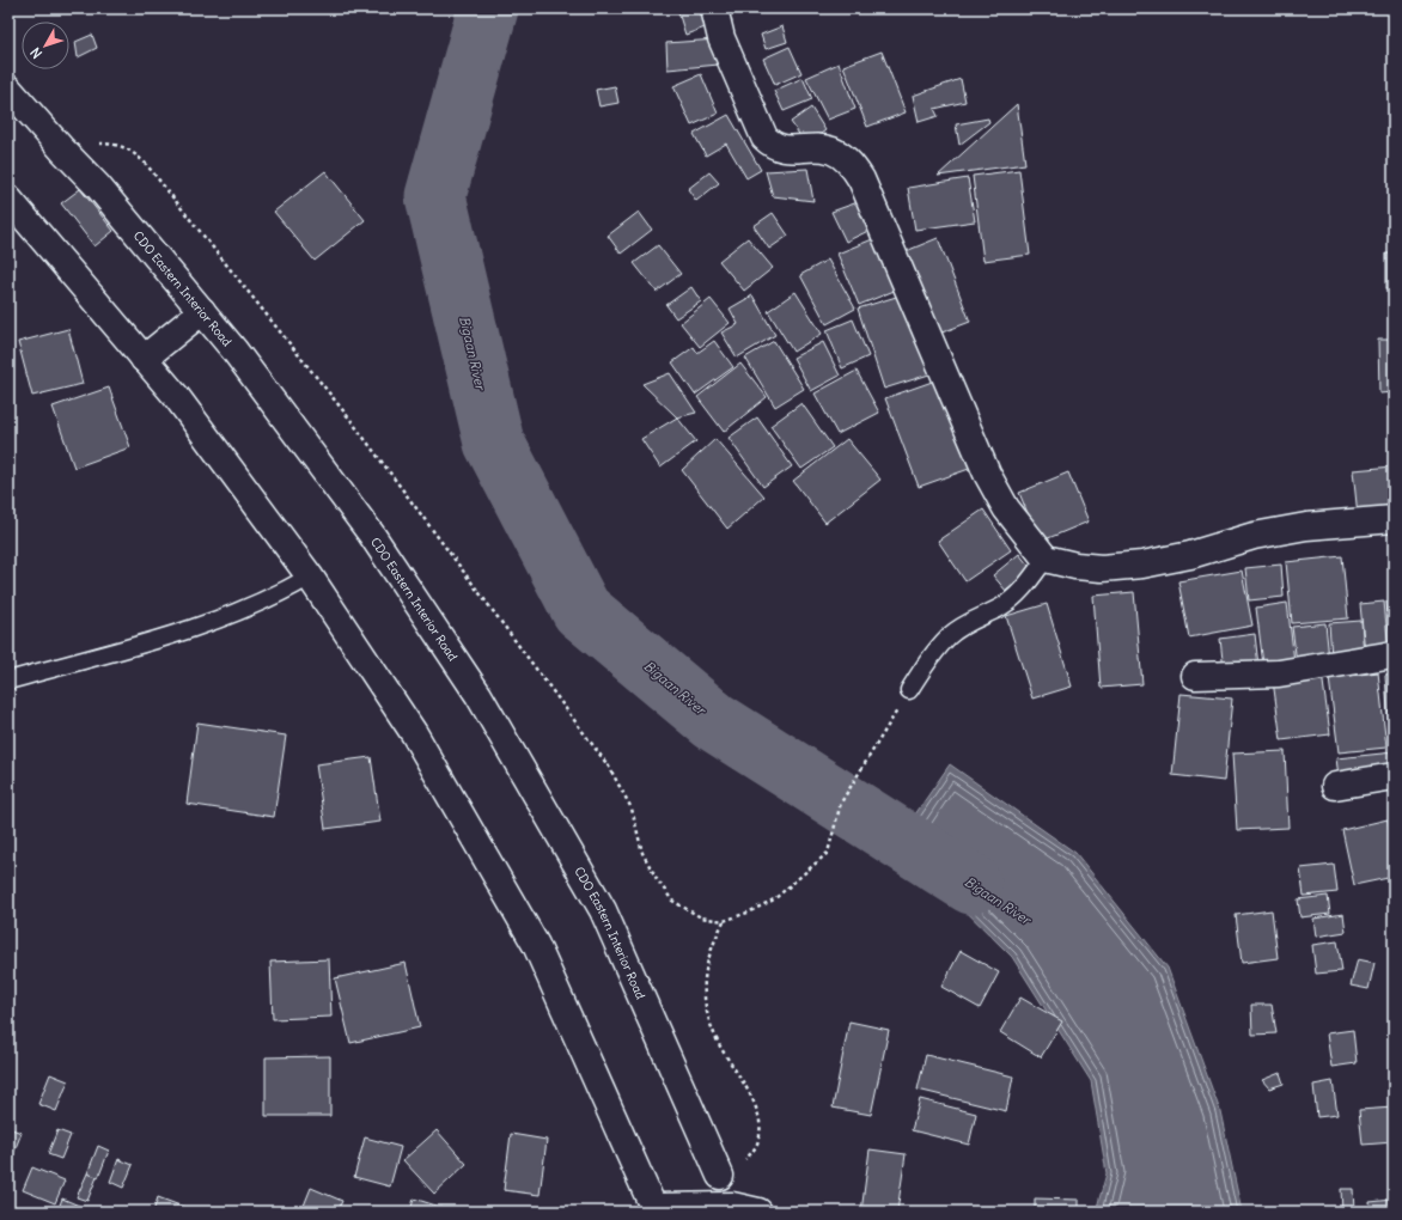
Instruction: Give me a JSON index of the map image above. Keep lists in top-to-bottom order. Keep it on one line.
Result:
{"streets":{"main road":["CDO Eastern Interior Road"]},"water":["Bigaan River"],"north":"bottom left"}
